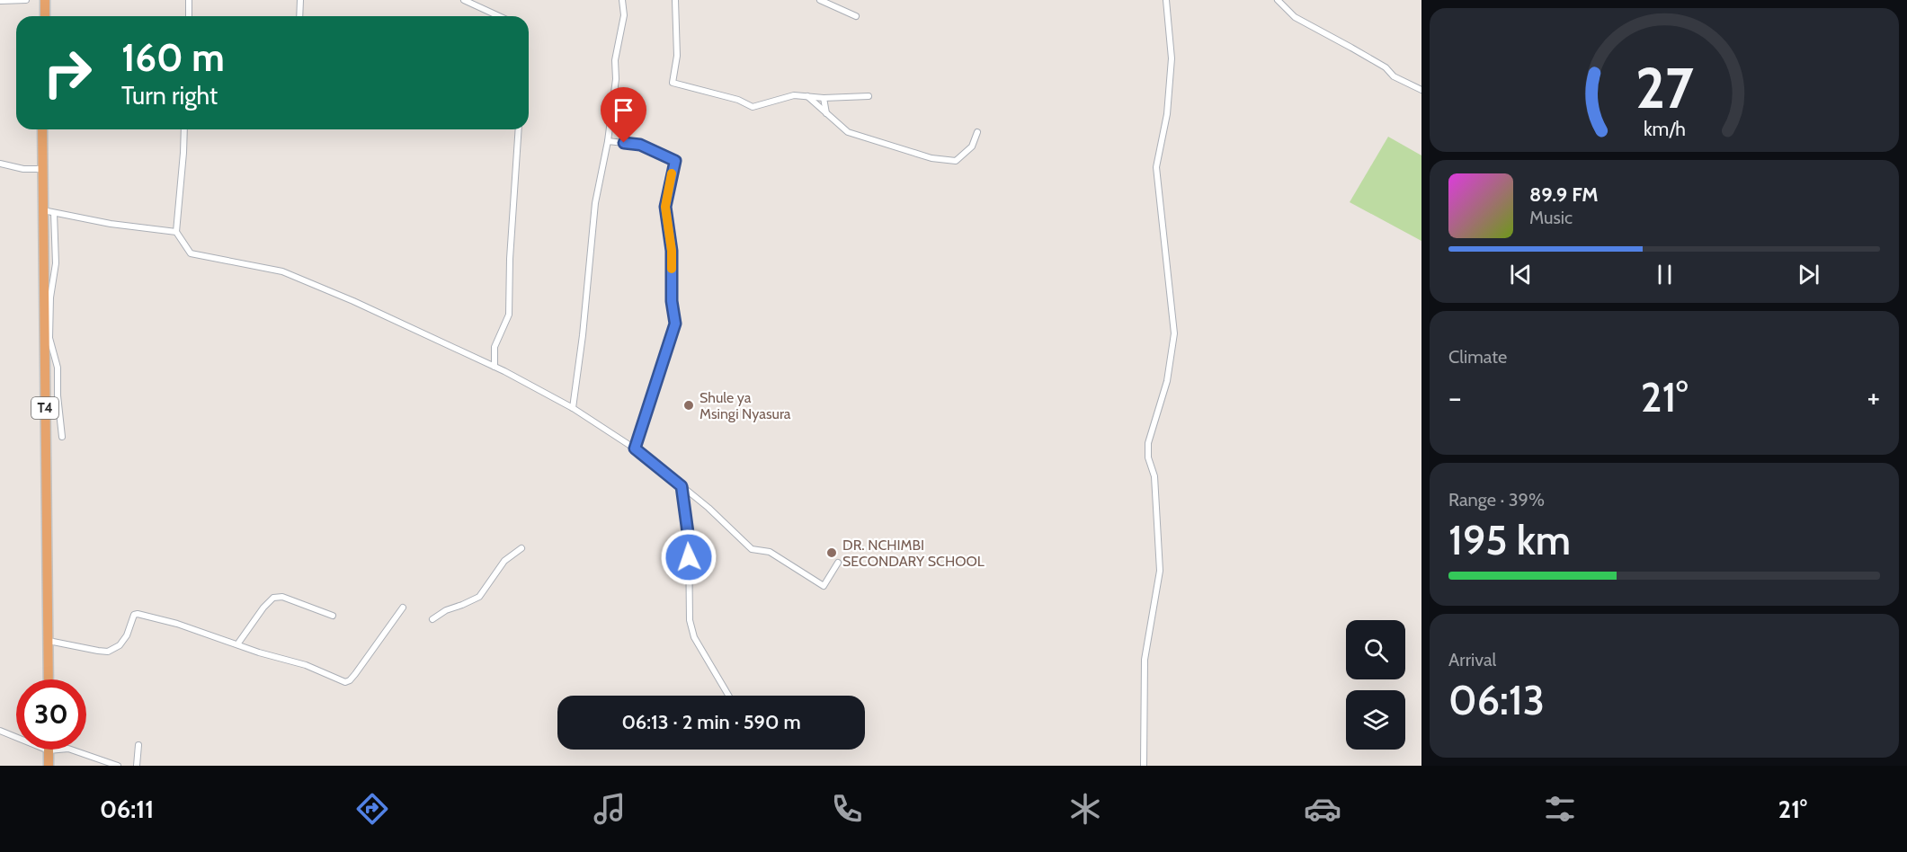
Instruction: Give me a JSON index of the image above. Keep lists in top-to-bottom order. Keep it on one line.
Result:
{"streets":{"highway":["T4"]},"places":["Shule ya Msingi Nyasura","DR. NCHIMBI SECONDARY SCHOOL"],"page":{"turn":["160 m","Turn right"],"song":["89.9 FM","Music"],"tile":["Climate",["Range · 39%","195 km"],["Arrival","06:13"]],"heat":["−","21°","+"],"limit":"30","trip":"06:13 · 2 min · 590 m","tabs":["06:11","21°"],"gauge":["27","km/h"]}}
